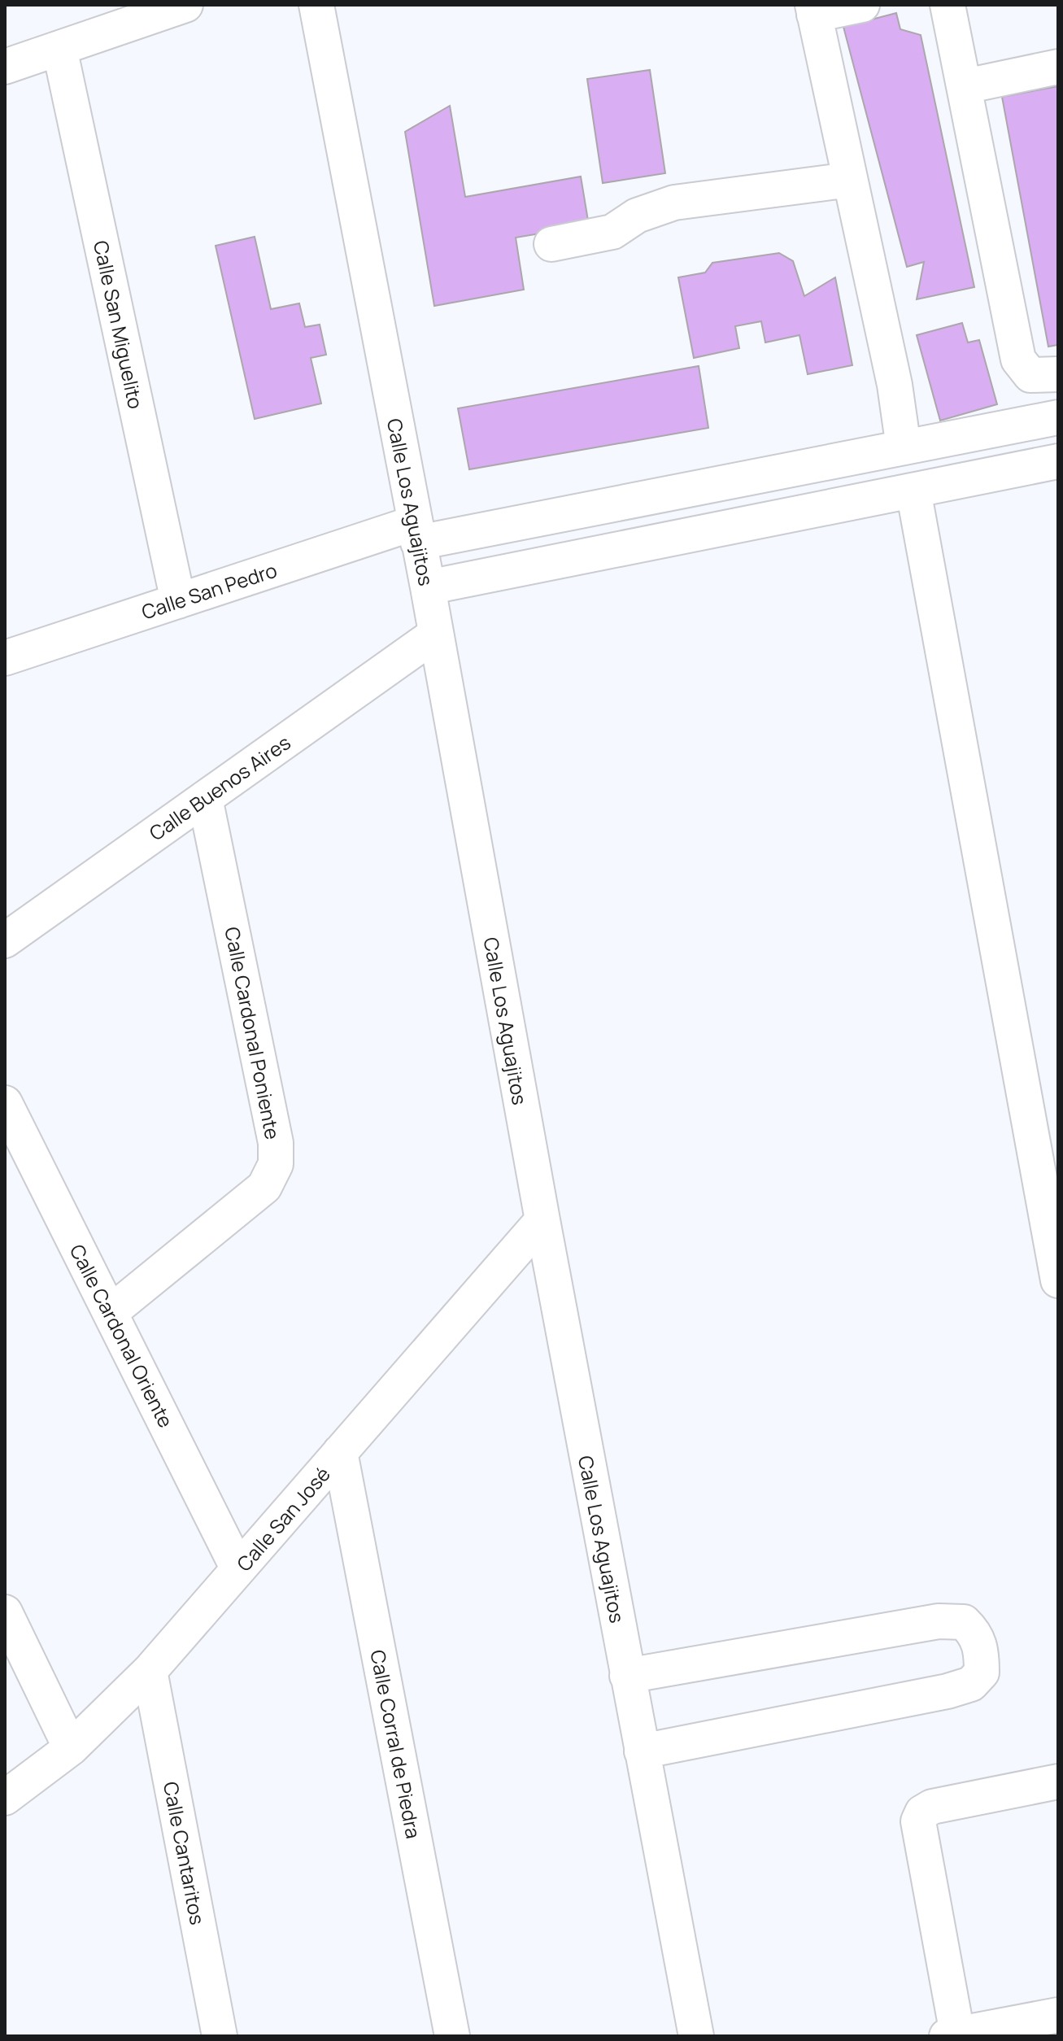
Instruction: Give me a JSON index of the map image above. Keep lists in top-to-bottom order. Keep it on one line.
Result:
{"streets":{"street":["Calle San Miguelito","Calle Los Aguajitos","Calle San Pedro","Calle Buenos Aires","Calle Cardonal Poniente","Calle Cardonal Oriente","Calle San José","Calle Corral de Piedra","Calle Cantaritos"]},"crossings":[["Calle San Miguelito","Calle San Pedro"],["Calle Los Aguajitos","Calle San Pedro"],["Calle Los Aguajitos","Calle Buenos Aires"],["Calle Los Aguajitos","Calle San José"],["Calle Buenos Aires","Calle Cardonal Poniente"],["Calle Cardonal Poniente","Calle Cardonal Oriente"],["Calle Cardonal Oriente","Calle San José"],["Calle San José","Calle Corral de Piedra"],["Calle San José","Calle Cantaritos"]]}
